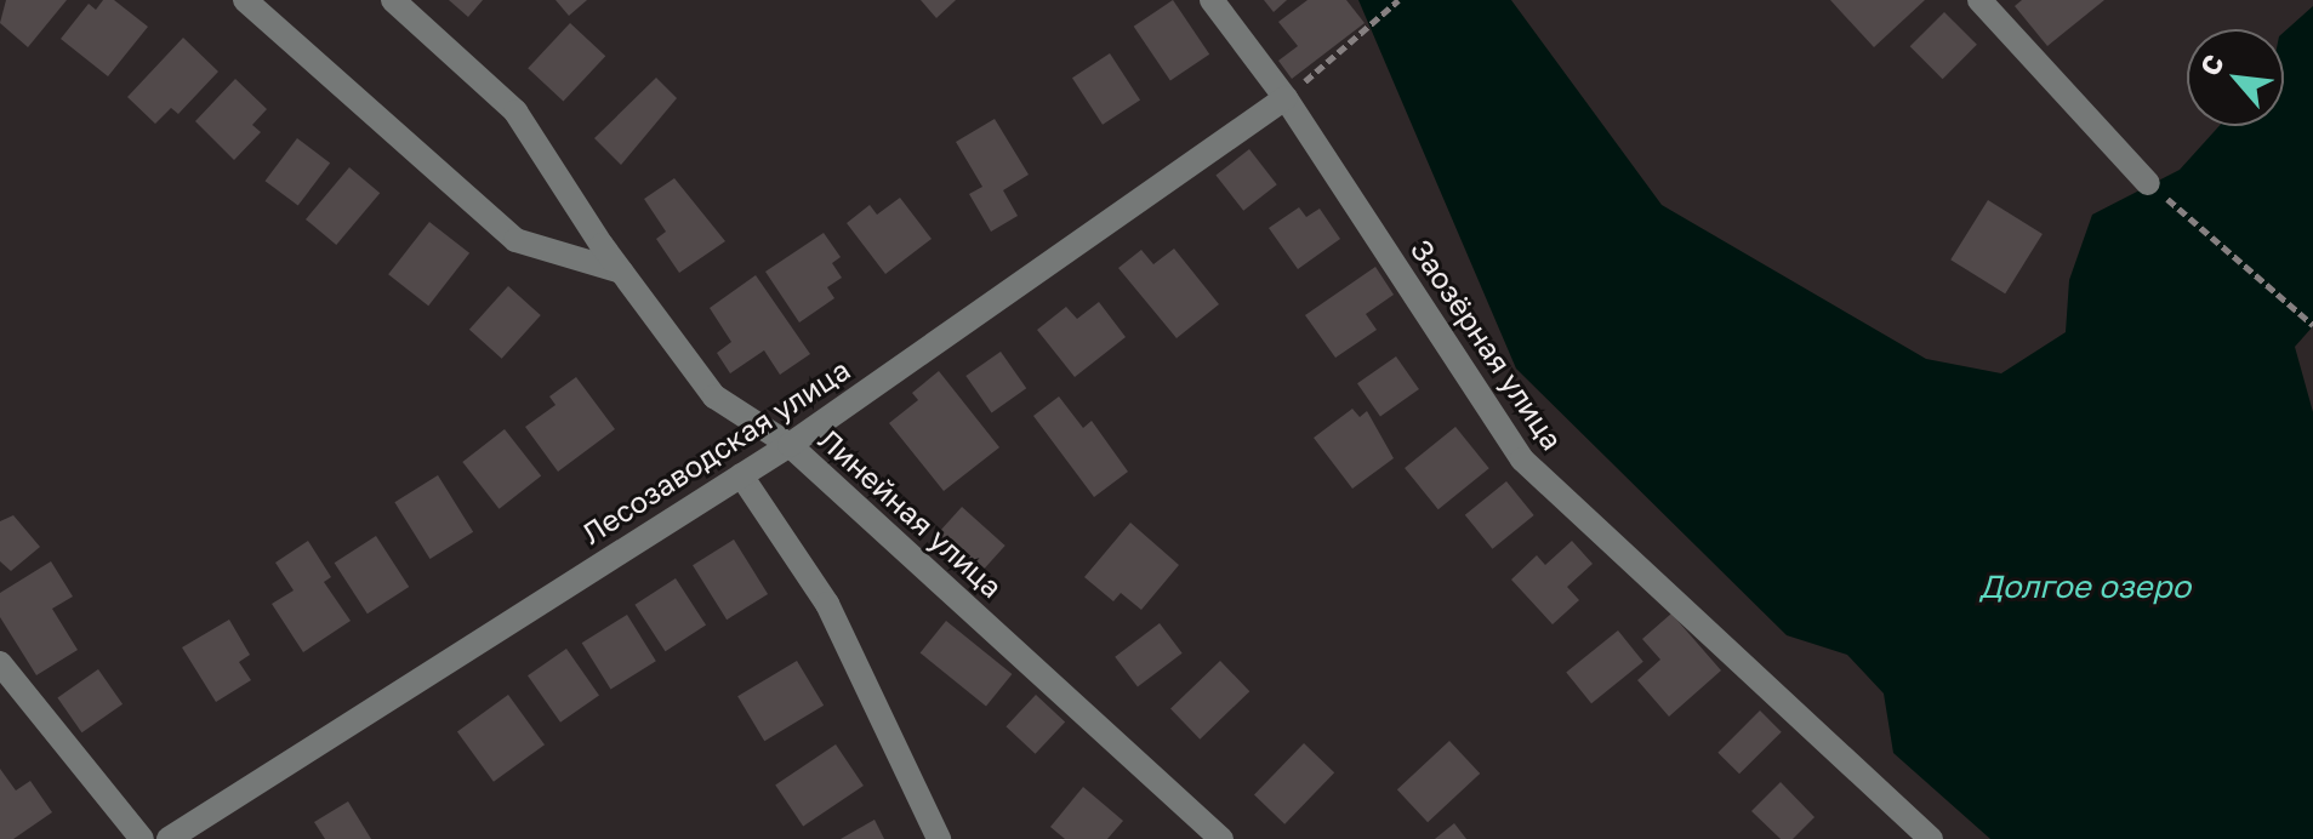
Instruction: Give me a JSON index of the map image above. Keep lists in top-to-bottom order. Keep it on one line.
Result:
{"streets":{"street":["Заозёрная улица","Лесозаводская улица","Линейная улица"]},"crossings":[["Заозёрная улица","Лесозаводская улица"],["Лесозаводская улица","Линейная улица"]],"water":["Долгое озеро"],"north":"top left"}
